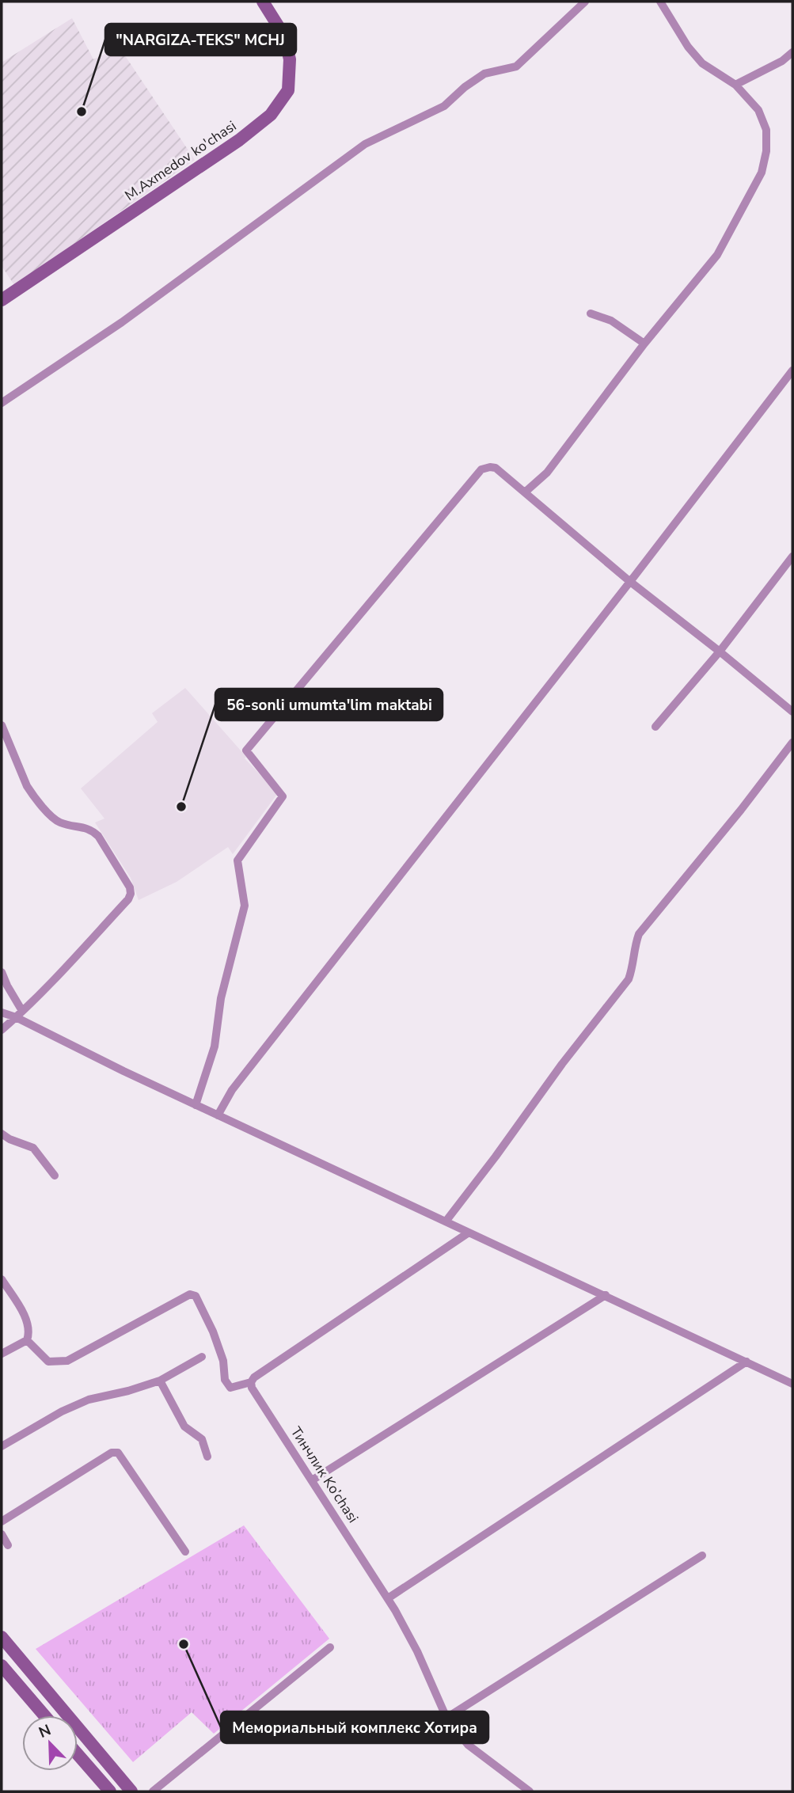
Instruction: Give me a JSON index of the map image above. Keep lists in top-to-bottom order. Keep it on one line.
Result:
{"streets":{"main road":["M.Axmedov ko'chasi"],"street":["Тинчлик Ko’chasi"]},"places":["\"NARGIZA-TEKS\" MCHJ","56-sonli umumta'lim maktabi","Мемориальный комплекс Хотира"],"north":"top left"}
